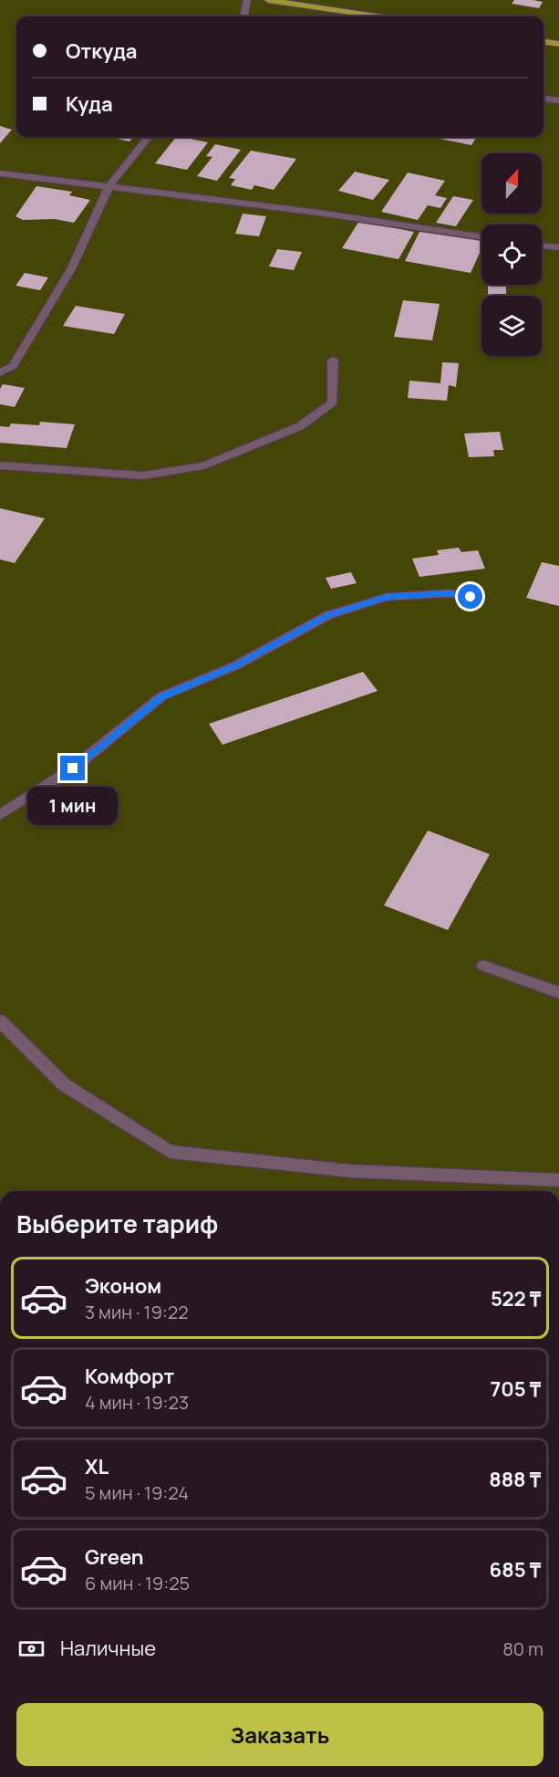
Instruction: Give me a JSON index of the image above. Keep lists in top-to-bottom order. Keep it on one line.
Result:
{"north":"top","page":{"banner":["Откуда","Куда"],"bubble":"1 мин","heading":"Выберите тариф","list":[{"name":"Эконом","note":"3 мин · 19:22","value":"522 ₸"},{"name":"Комфорт","note":"4 мин · 19:23","value":"705 ₸"},{"name":"XL","note":"5 мин · 19:24","value":"888 ₸"},{"name":"Green","note":"6 мин · 19:25","value":"685 ₸"}],"pay":["Наличные","80 m"],"buttons":"Заказать"}}
